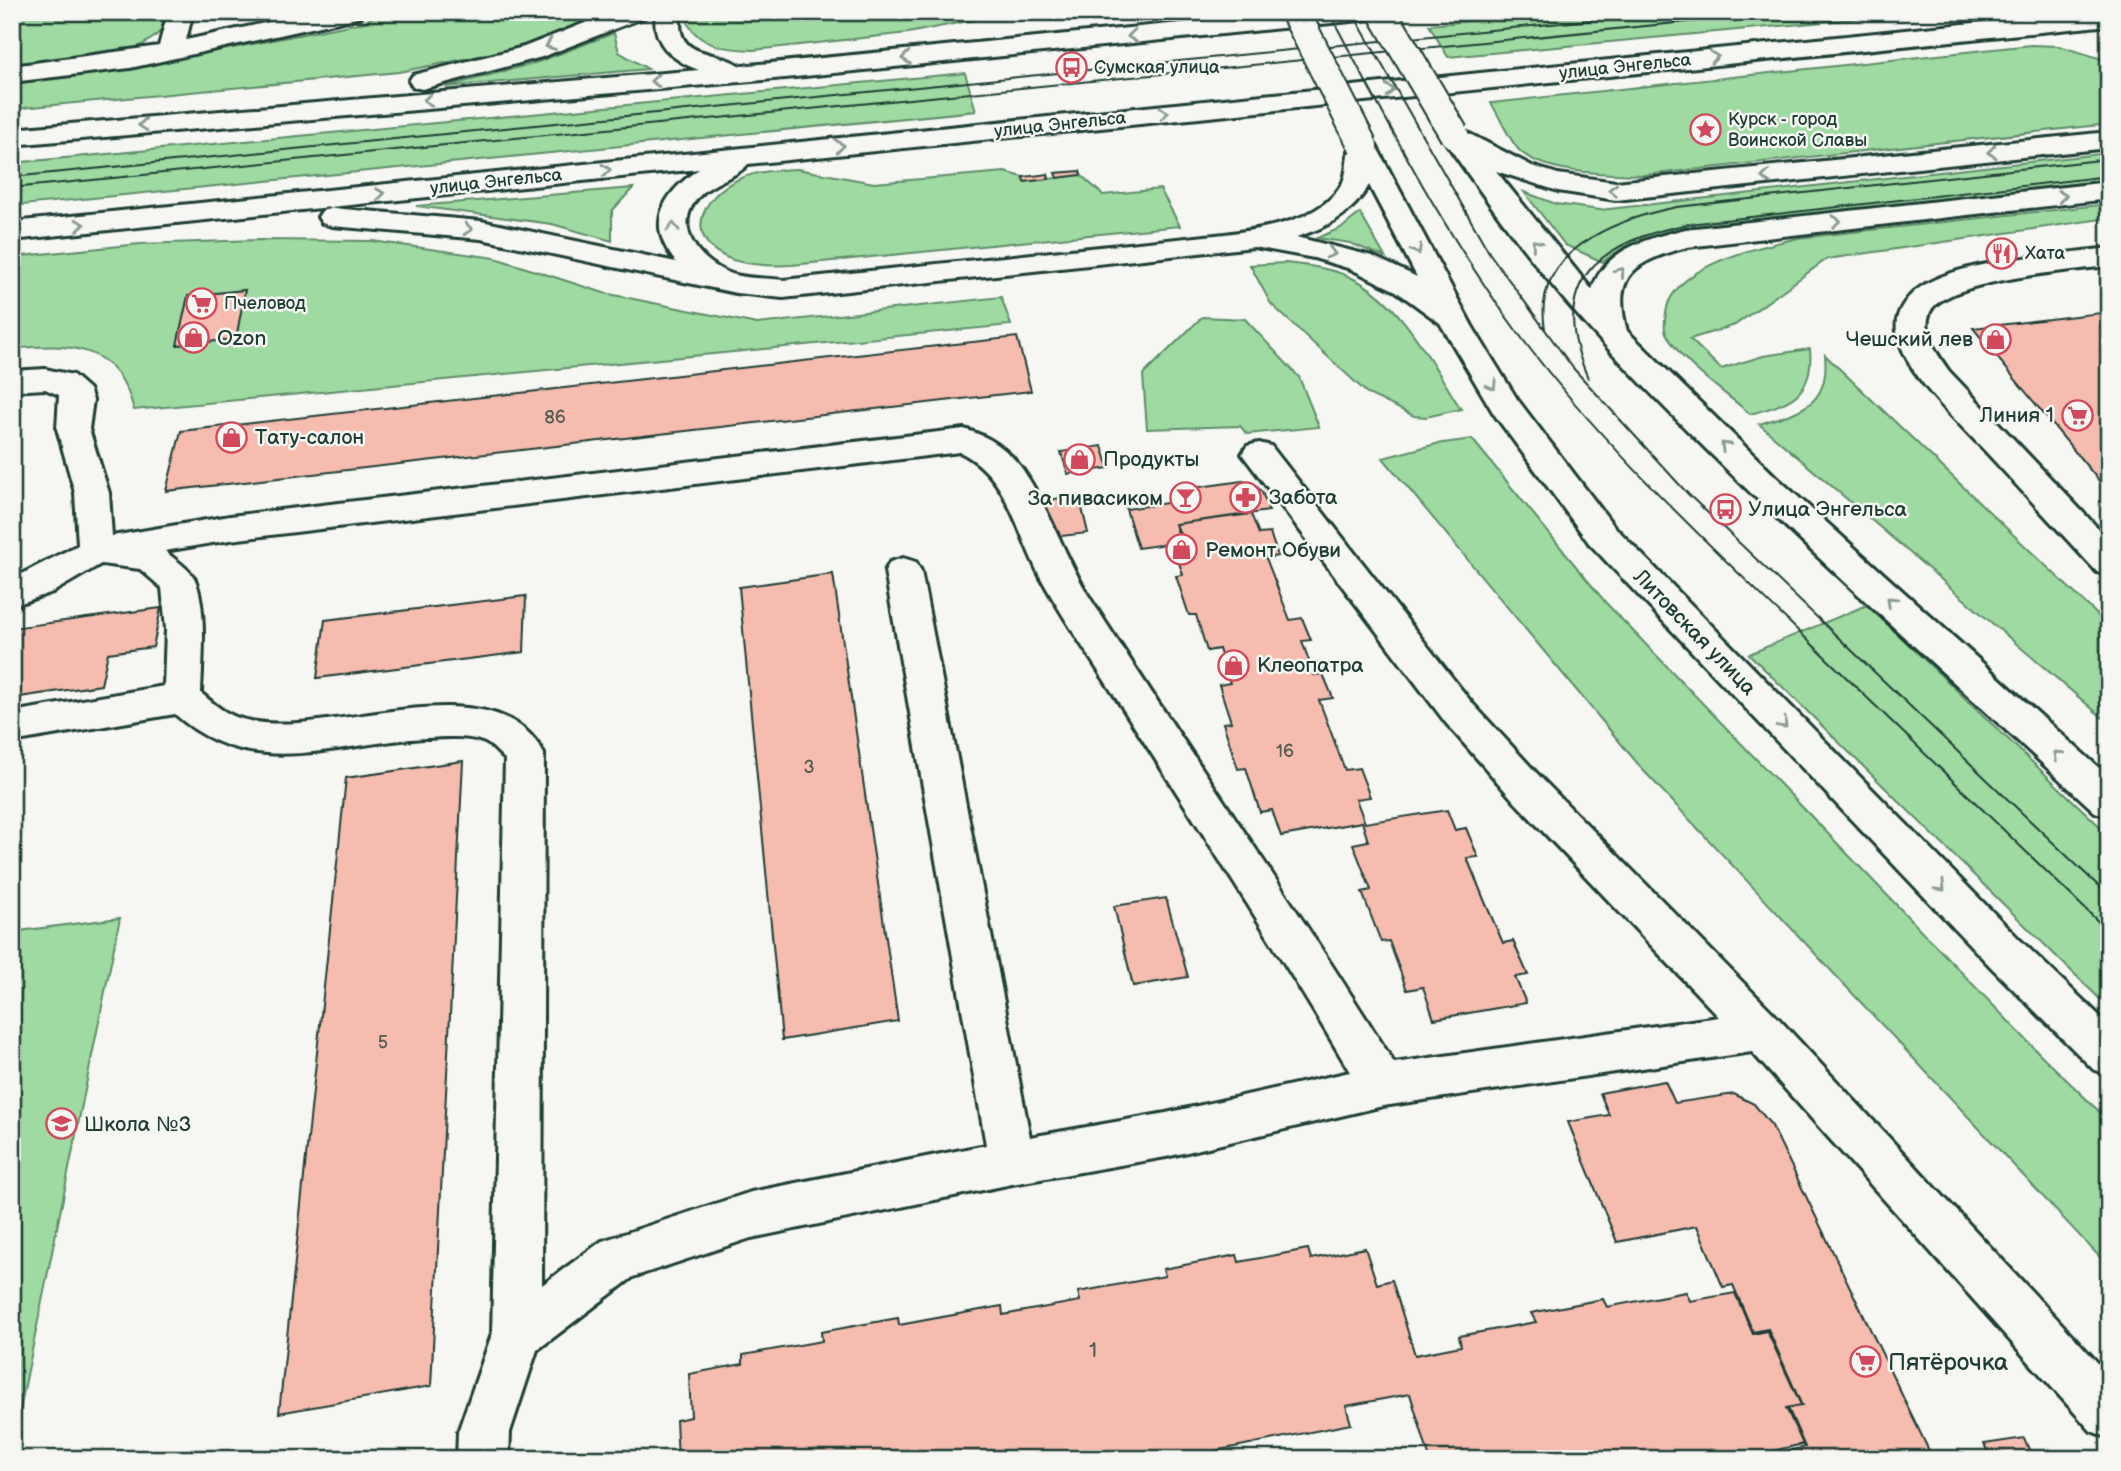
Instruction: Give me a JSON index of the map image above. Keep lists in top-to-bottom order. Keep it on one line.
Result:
{"streets":{"main road":["улица Энгельса","Литовская улица"]},"places":{"bus stop":["Сумская улица","Улица Энгельса"],"place":["Курск - город Воинской Славы"],"restaurant":["Хата"],"supermarket":["Пчеловод","Линия 1","Пятёрочка"],"shop":["Ozon","Чешский лев","Тату-салон","Продукты","Ремонт Обуви","Клеопатра"],"pharmacy":["Забота"],"bar":["За пивасиком"],"school or university":["Школа №3"]},"house_numbers":["86","16","3","5","1"]}
